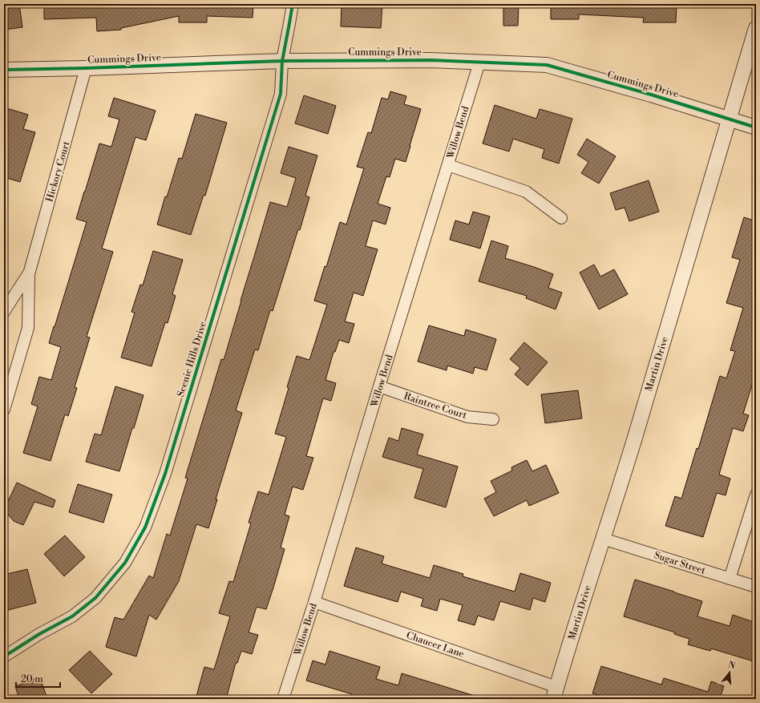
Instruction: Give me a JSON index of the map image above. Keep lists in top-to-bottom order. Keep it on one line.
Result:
{"streets":{"street":["Cummings Drive","Willow Bend","Hickory Court","Scenic Hills Drive","Martin Drive","Raintree Court","Sugar Street","Chaucer Lane"]},"crossings":[["Cummings Drive","Willow Bend"],["Cummings Drive","Hickory Court"],["Cummings Drive","Scenic Hills Drive"],["Cummings Drive","Martin Drive"],["Willow Bend","Raintree Court"],["Willow Bend","Chaucer Lane"],["Martin Drive","Sugar Street"],["Martin Drive","Chaucer Lane"]],"scale_bar":"20 m","north":"top"}
